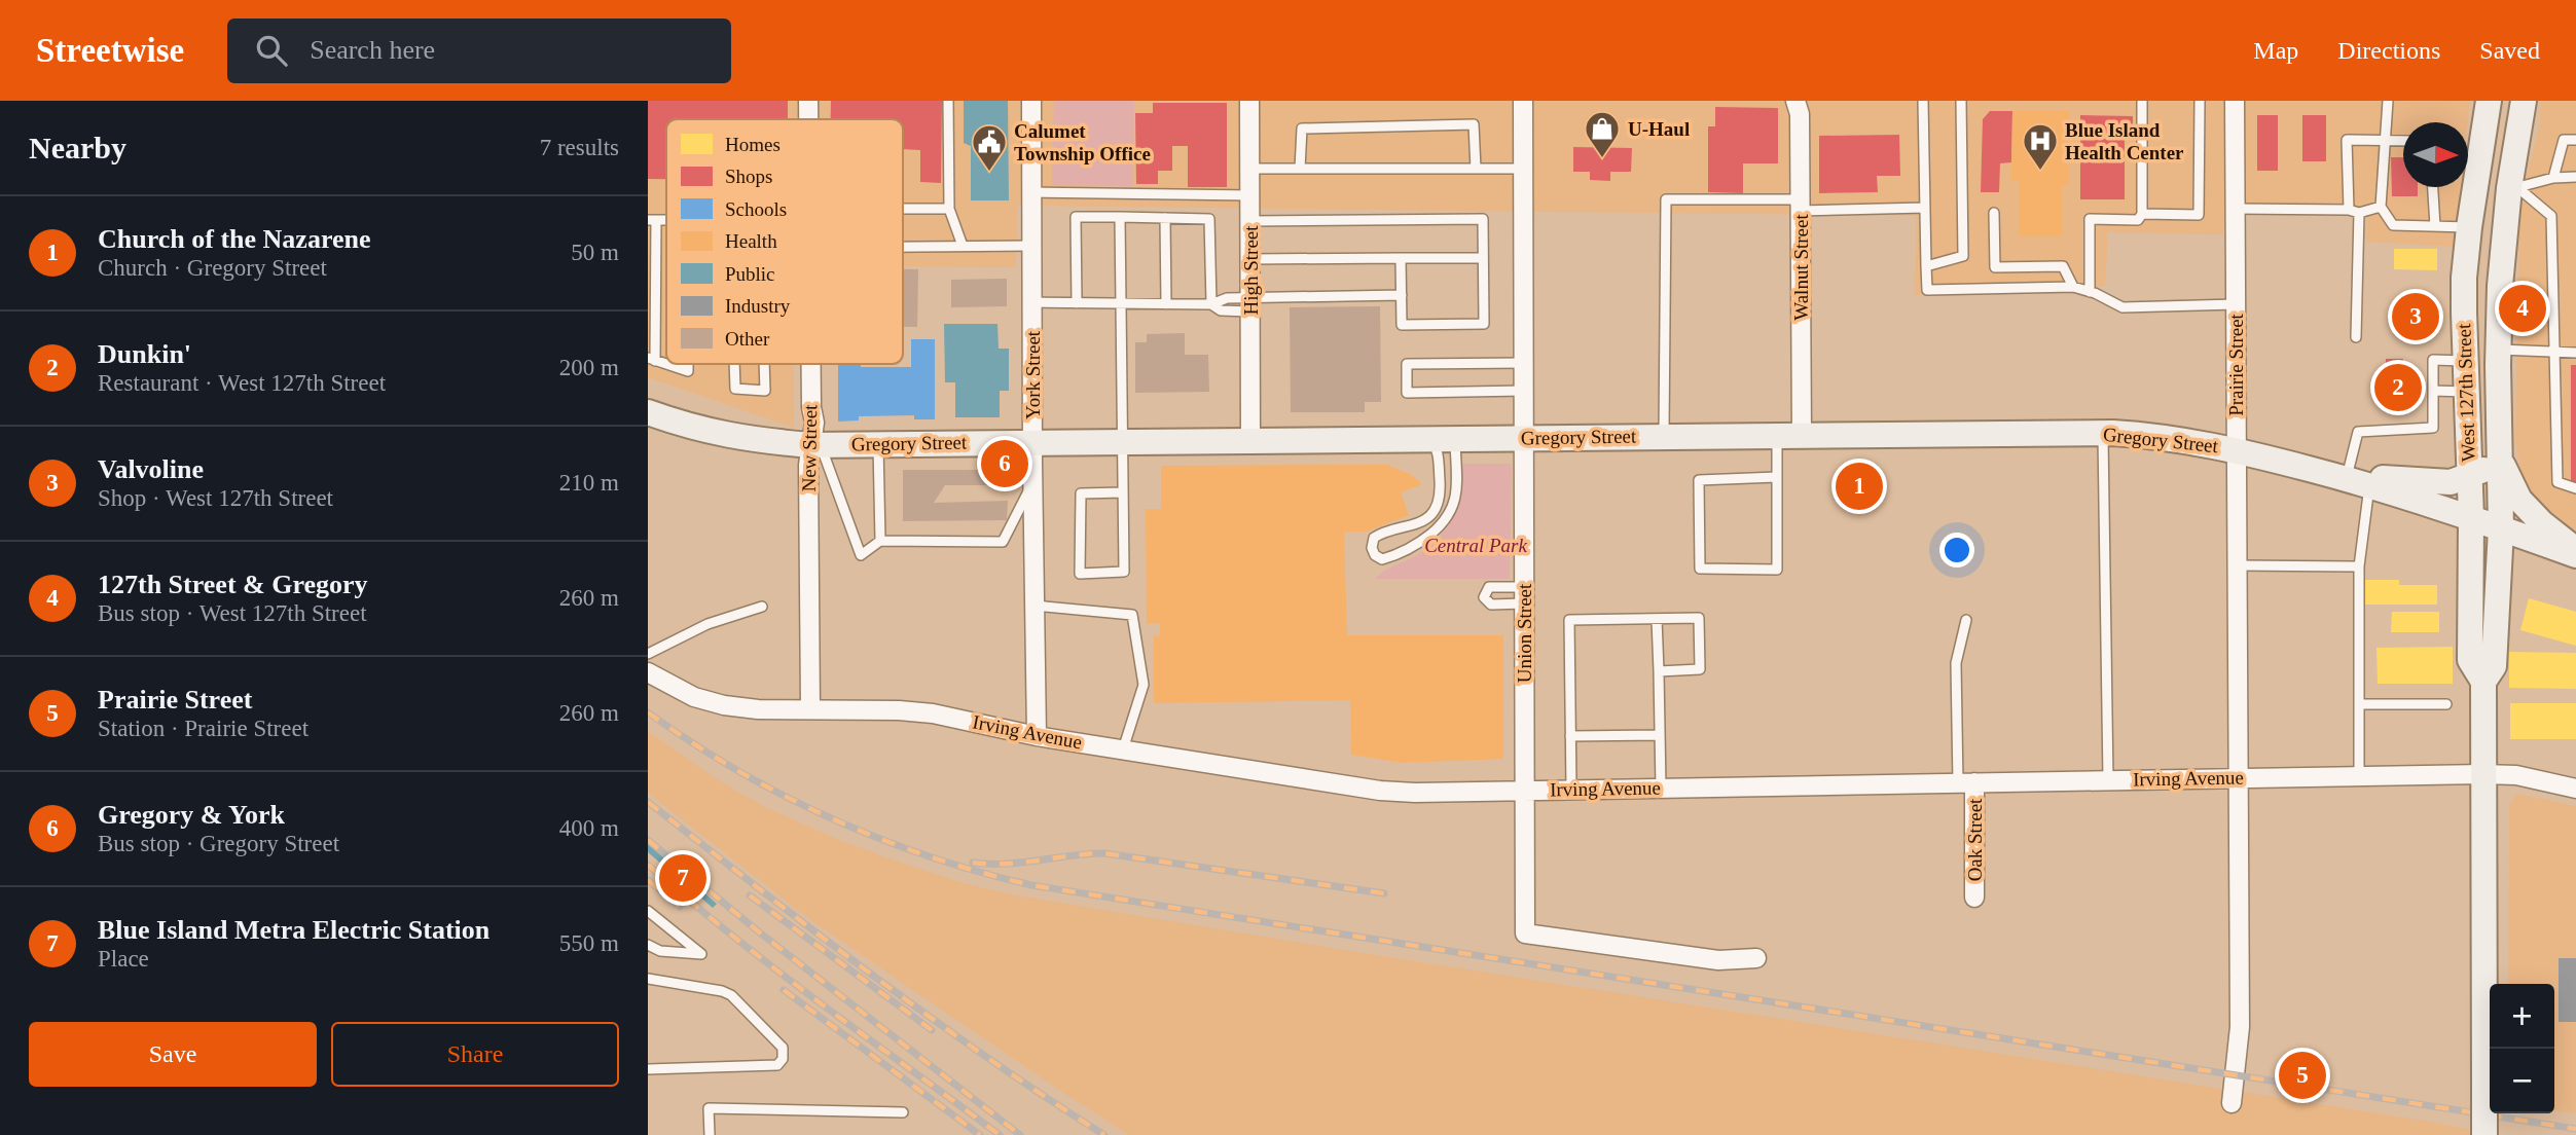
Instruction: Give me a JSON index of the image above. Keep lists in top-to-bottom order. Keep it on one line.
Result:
{"streets":{"main road":["West 127th Street","Gregory Street"],"street":["Walnut Street","High Street","Prairie Street","York Street","New Street","Union Street","Irving Avenue","Oak Street"]},"crossings":[["Walnut Street","Gregory Street"],["High Street","Gregory Street"],["Prairie Street","Gregory Street"],["Prairie Street","Irving Avenue"],["York Street","Gregory Street"],["York Street","Irving Avenue"],["West 127th Street","Gregory Street"],["West 127th Street","Irving Avenue"],["Gregory Street","New Street"],["Gregory Street","Union Street"],["New Street","Irving Avenue"],["Union Street","Irving Avenue"],["Irving Avenue","Oak Street"]],"parks":["Central Park"],"places":{"shop":["U-Haul"],"hospital":["Blue Island Health Center"],"public building":["Calumet Township Office"]},"legend":["Homes","Shops","Schools","Health","Public","Industry","Other"],"north":"right","page":{"header":"Streetwise","search":"Search here","nav":["Map","Directions","Saved"],"heading":["Nearby","7 results"],"list":[{"mark":"1","name":"Church of the Nazarene","note":"Church · Gregory Street","value":"50 m"},{"mark":"2","name":"Dunkin'","note":"Restaurant · West 127th Street","value":"200 m"},{"mark":"3","name":"Valvoline","note":"Shop · West 127th Street","value":"210 m"},{"mark":"4","name":"127th Street & Gregory","note":"Bus stop · West 127th Street","value":"260 m"},{"mark":"5","name":"Prairie Street","note":"Station · Prairie Street","value":"260 m"},{"mark":"6","name":"Gregory & York","note":"Bus stop · Gregory Street","value":"400 m"},{"mark":"7","name":"Blue Island Metra Electric Station","note":"Place","value":"550 m"}],"pins":["4","3","2","6","1","7","5"],"map_buttons":["+","−"],"buttons":["Save","Share"]}}
